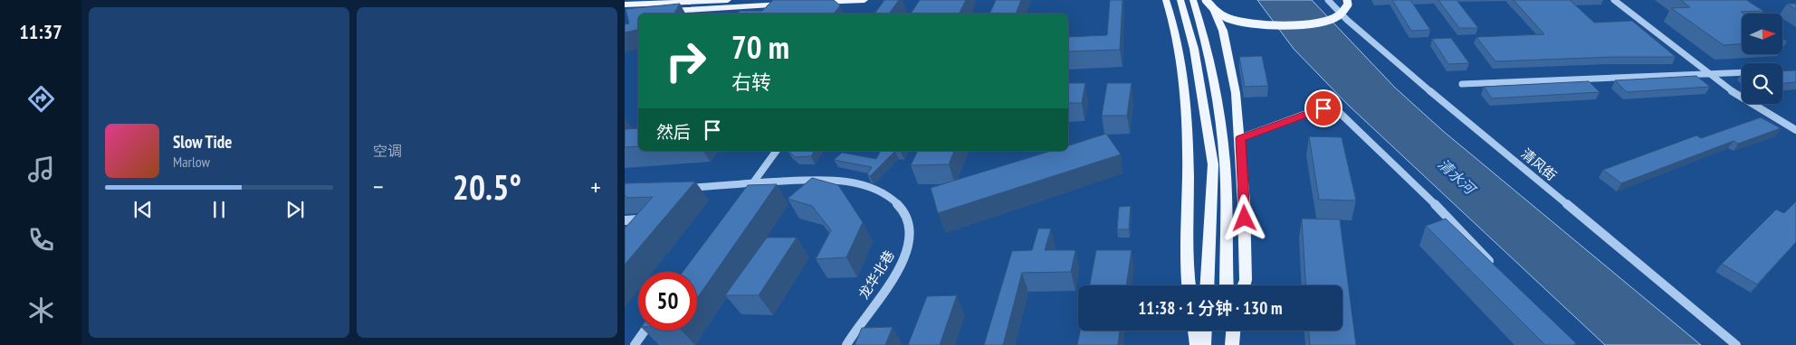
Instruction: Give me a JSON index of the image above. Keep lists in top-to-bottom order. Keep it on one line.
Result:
{"streets":{"street":["清风街","龙华北巷"]},"water":["清水河"],"north":"right","page":{"tabs":"11:37","tile":"空调","turn":["70 m","右转"],"then":"然后","song":["Slow Tide","Marlow"],"heat":["−","20.5°","+"],"limit":"50","trip":"11:38 · 1 分钟 · 130 m"}}
